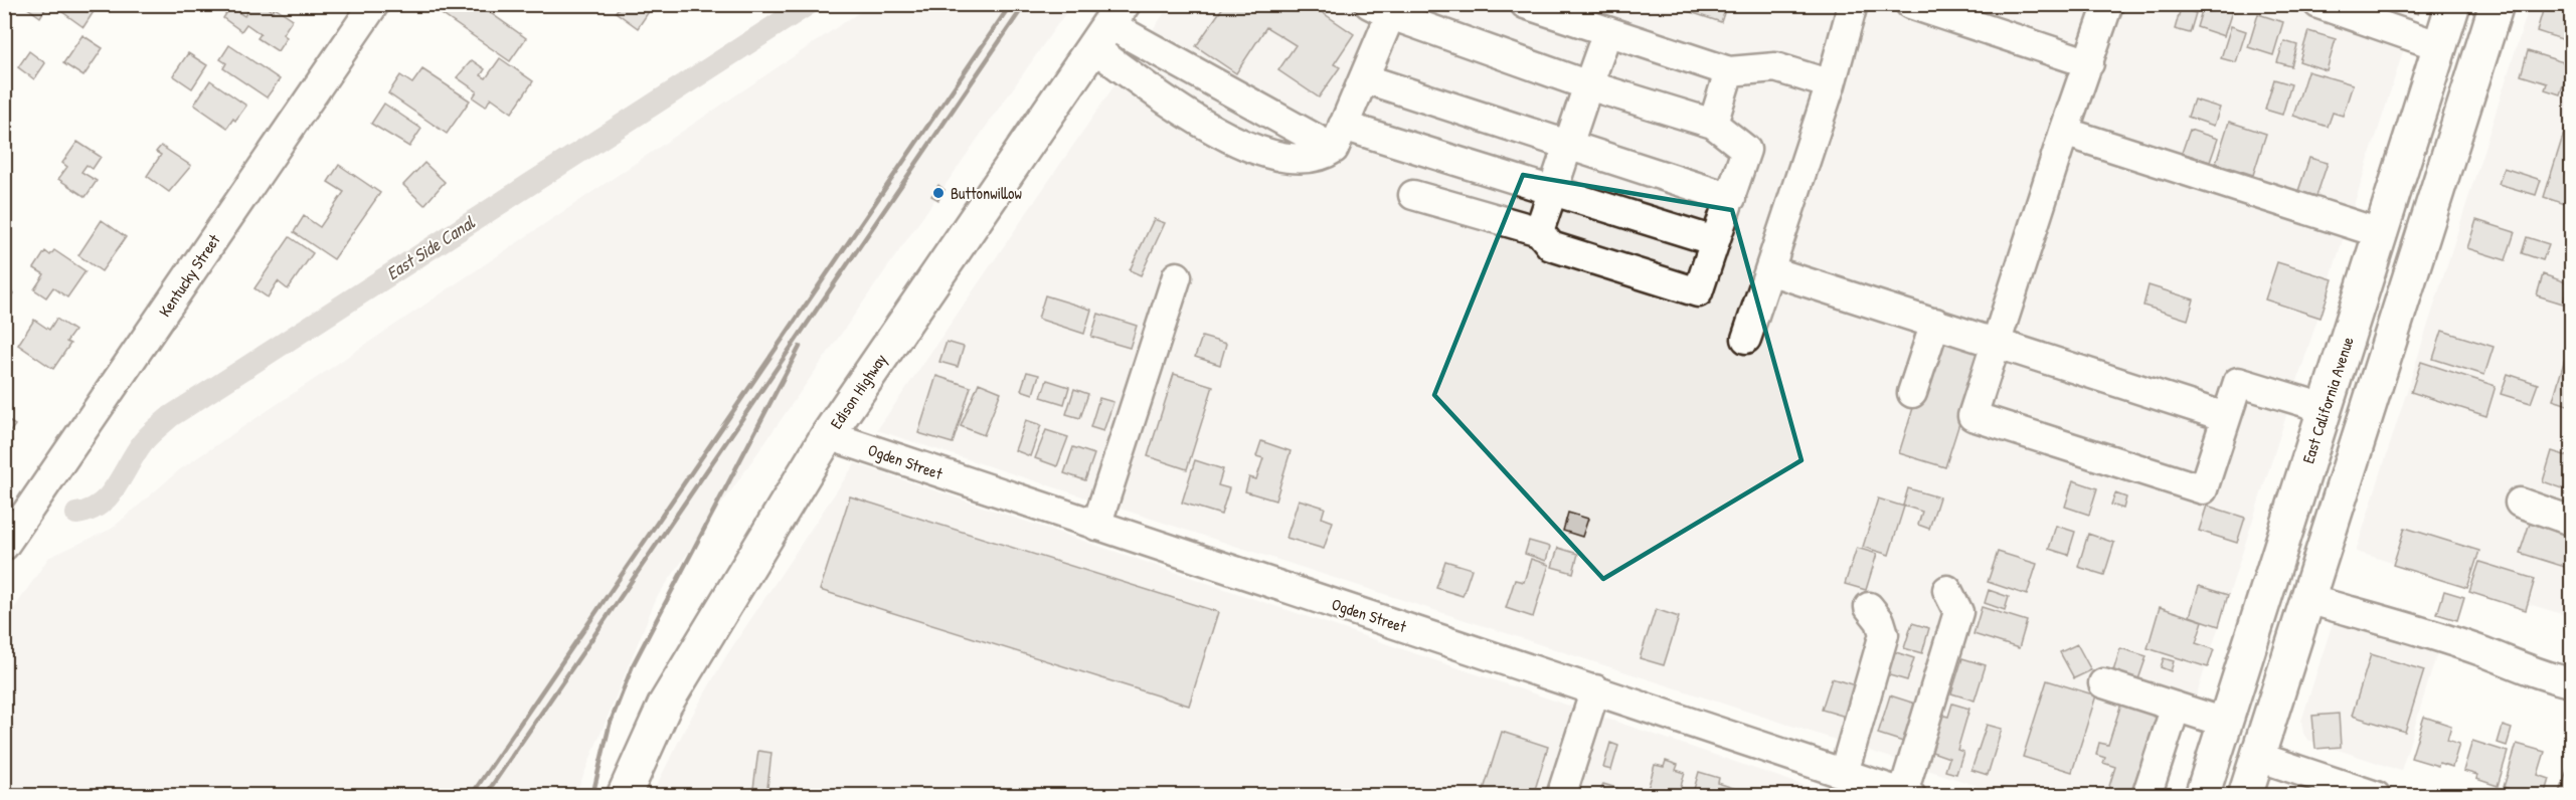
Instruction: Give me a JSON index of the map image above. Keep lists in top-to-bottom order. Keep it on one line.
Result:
{"streets":{"main road":["Edison Highway","East California Avenue"],"street":["Kentucky Street","Ogden Street"]},"crossings":[["Edison Highway","Ogden Street"]],"water":["East Side Canal"],"places":["Buttonwillow"]}
